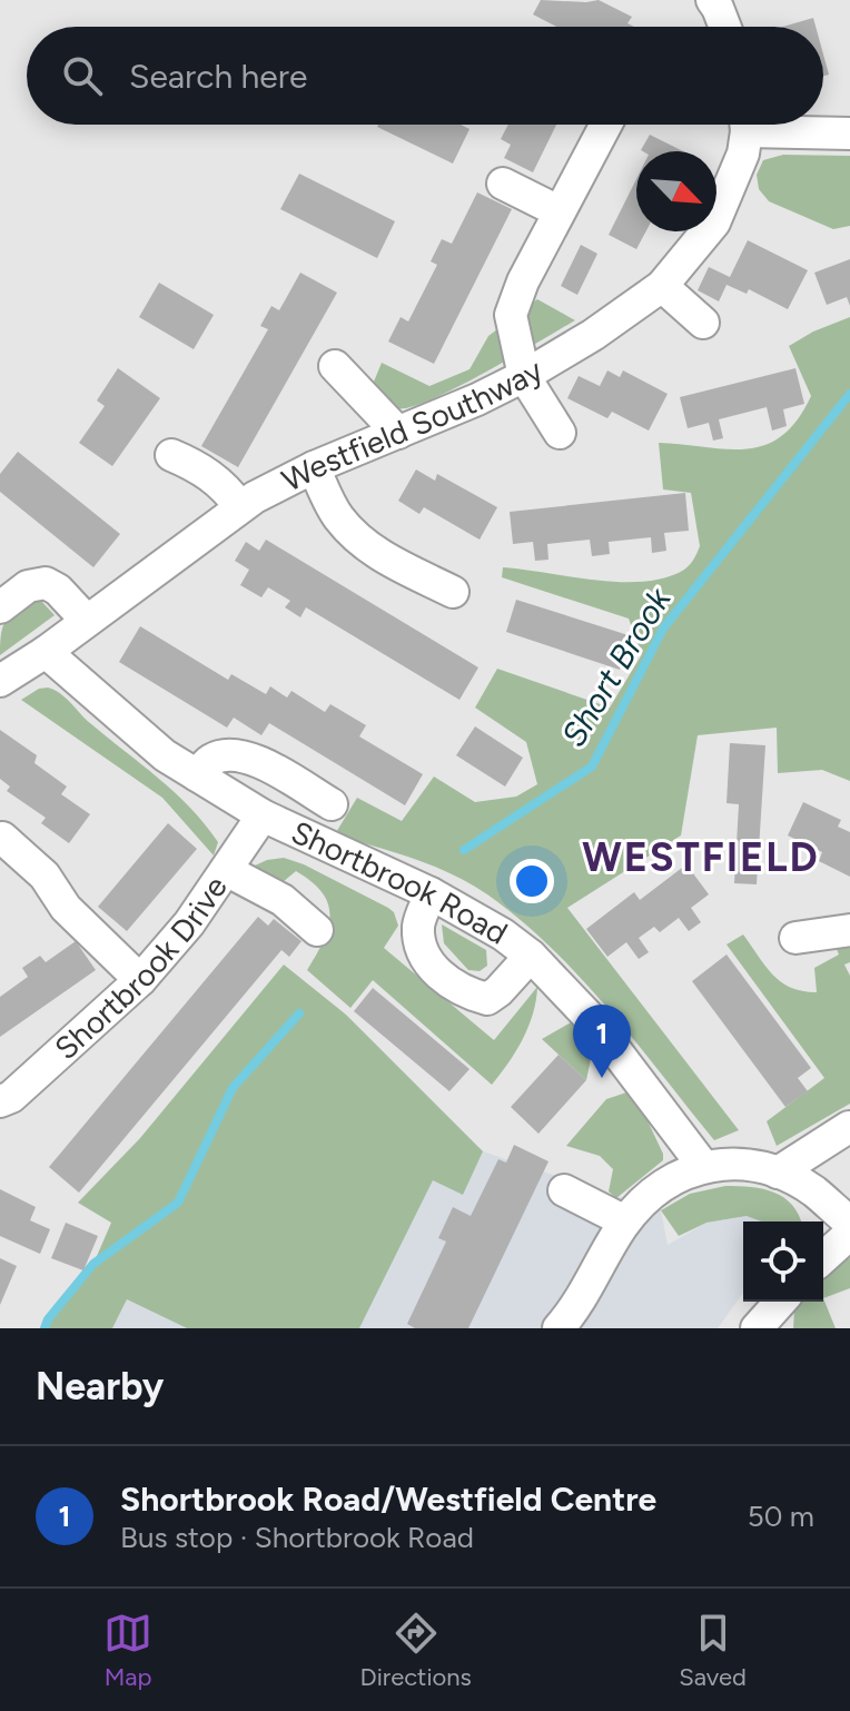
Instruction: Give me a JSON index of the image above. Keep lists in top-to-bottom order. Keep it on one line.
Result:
{"streets":{"street":["Westfield Southway","Shortbrook Road","Shortbrook Drive"]},"crossings":[["Westfield Southway","Shortbrook Road"],["Shortbrook Road","Shortbrook Drive"]],"districts":["WESTFIELD"],"water":["Short Brook"],"north":"bottom right","page":{"search":"Search here","pins":"1","heading":"Nearby","list":[{"mark":"1","name":"Shortbrook Road/Westfield Centre","note":"Bus stop · Shortbrook Road","value":"50 m"}],"nav":["Map","Directions","Saved"]}}
